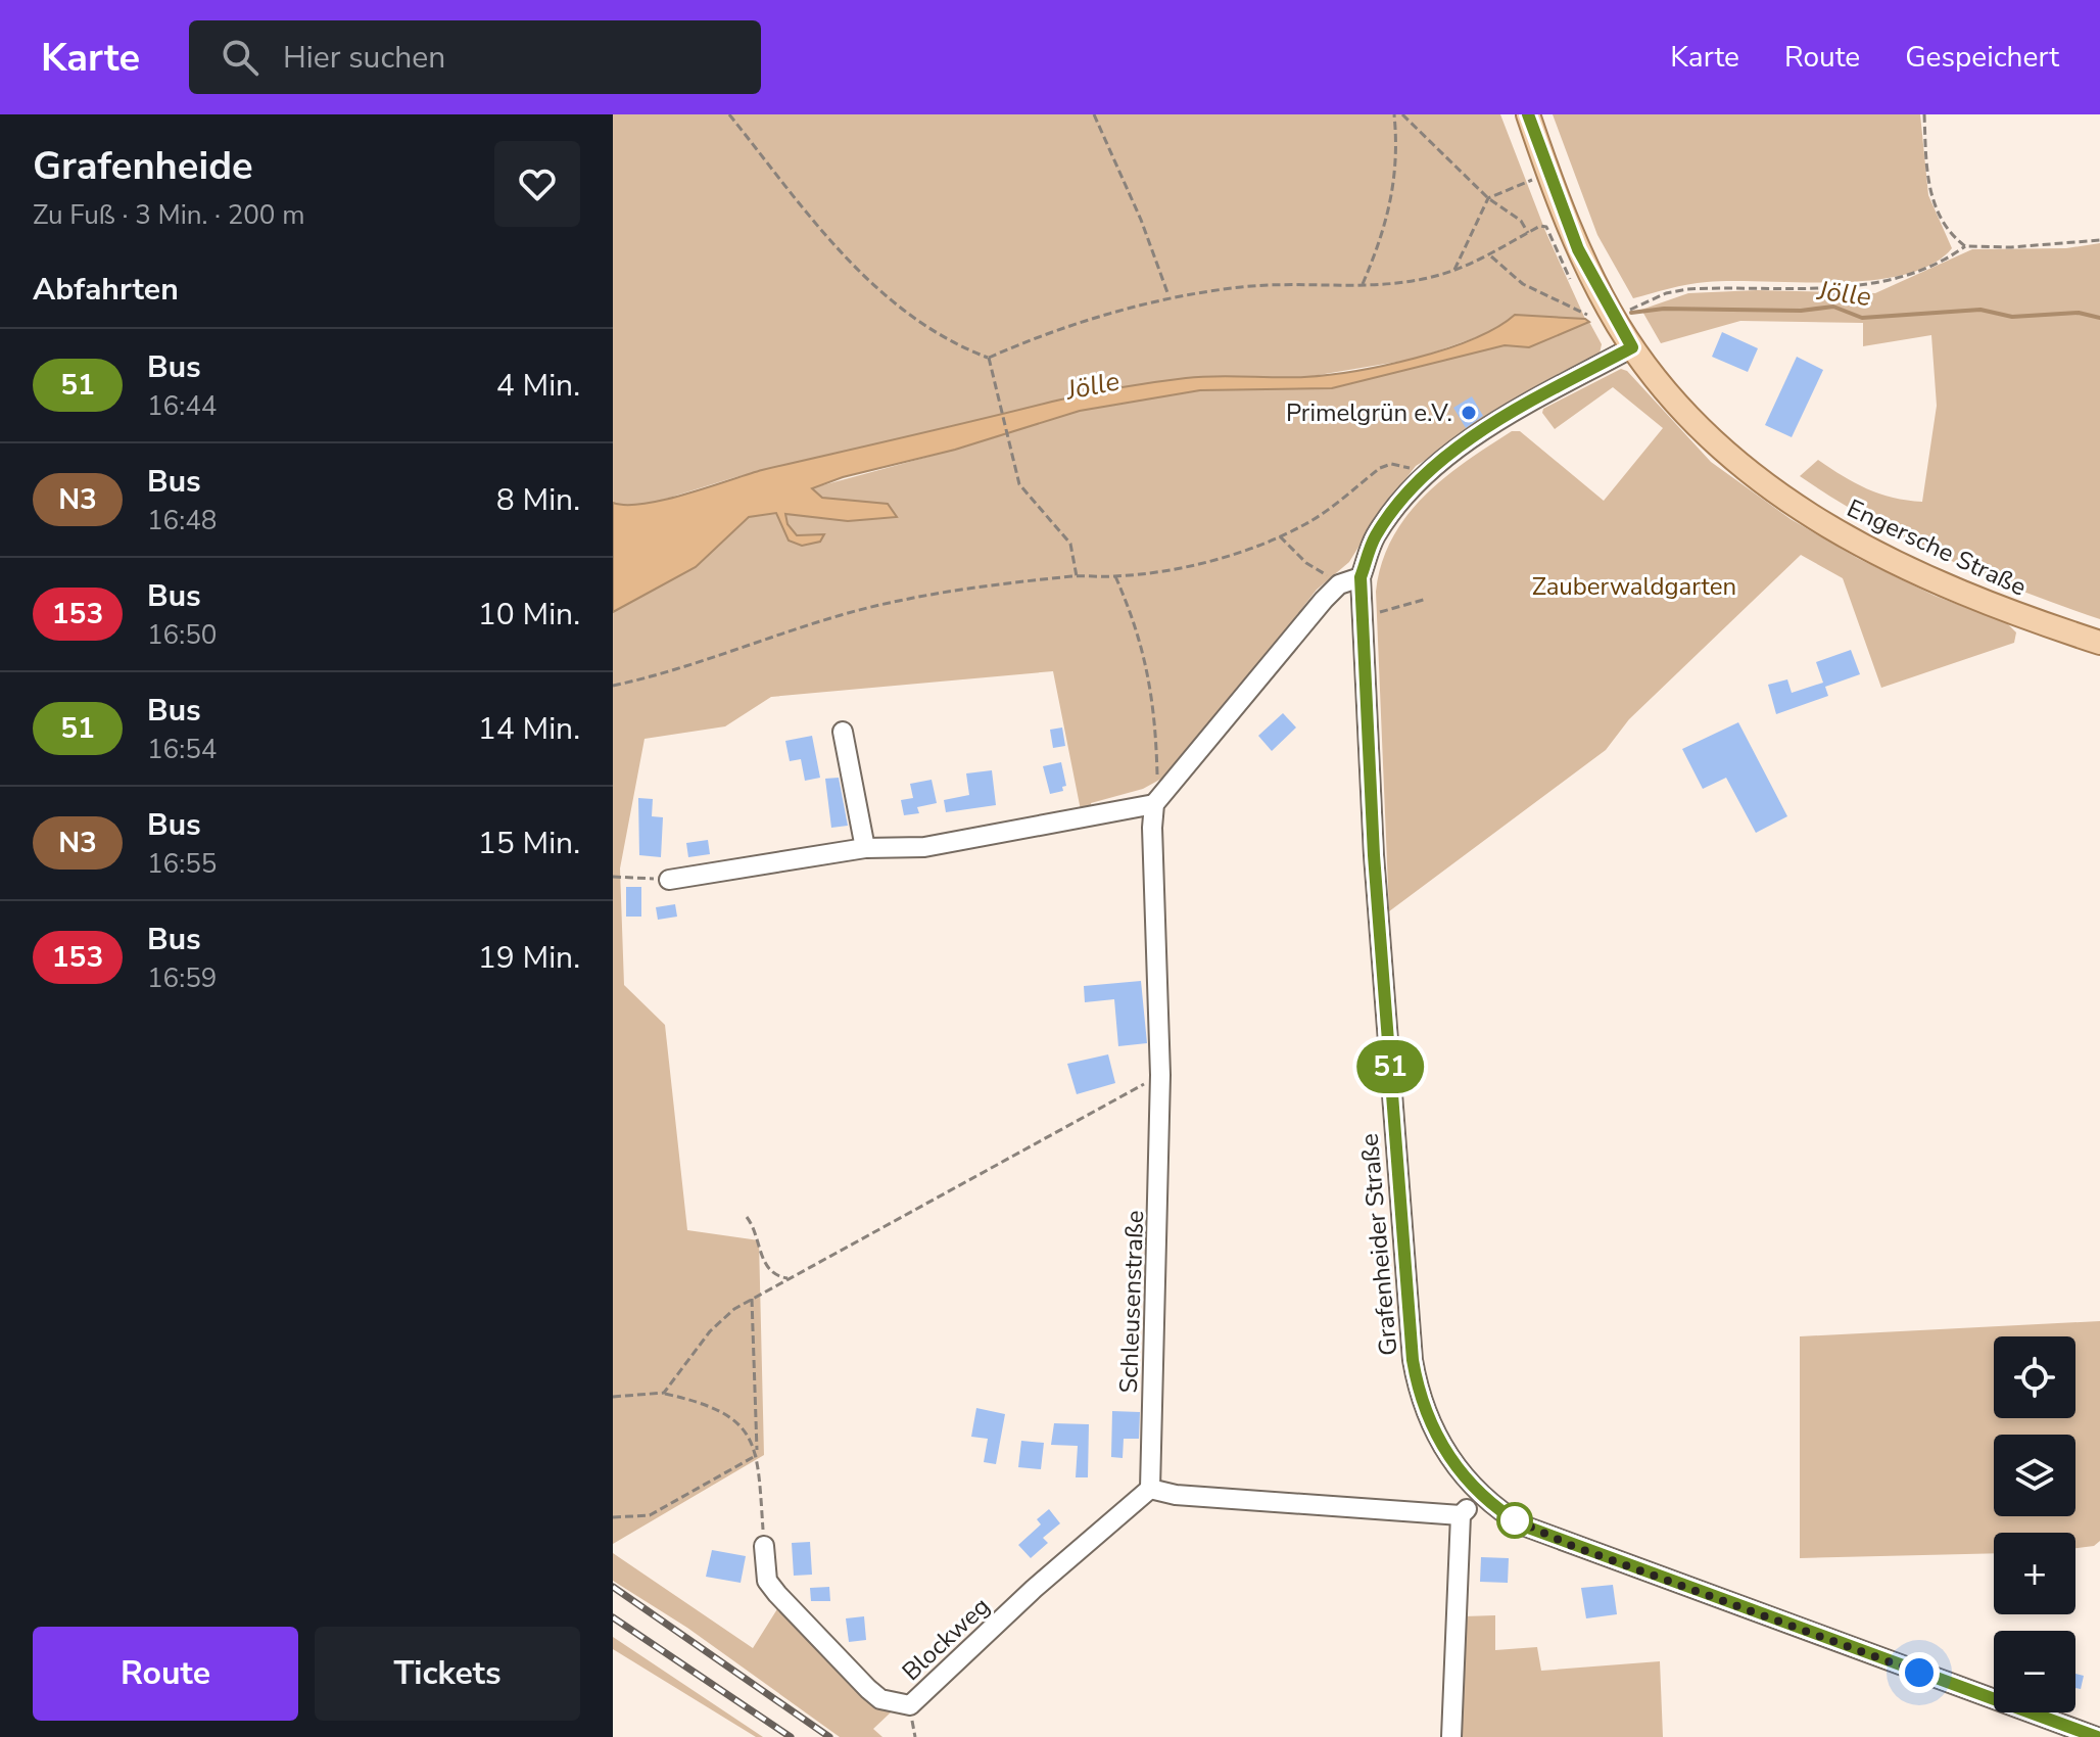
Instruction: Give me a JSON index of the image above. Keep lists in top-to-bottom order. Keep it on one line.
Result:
{"streets":{"main road":["Engersche Straße"],"street":["Grafenheider Straße","Schleusenstraße","Blockweg"]},"crossings":[["Engersche Straße","Grafenheider Straße"],["Schleusenstraße","Blockweg"]],"water":["Jölle"],"parks":["Zauberwaldgarten"],"places":["Primelgrün e.V."],"lines":["bus line 51"],"page":{"header":"Karte","search":"Hier suchen","nav":["Karte","Route","Gespeichert"],"heading":[["Grafenheide","Zu Fuß · 3 Min. · 200 m"],"Abfahrten"],"on_map":"51","list":[{"mark":"51","name":"Bus","note":"16:44","value":"4 Min."},{"mark":"N3","name":"Bus","note":"16:48","value":"8 Min."},{"mark":"153","name":"Bus","note":"16:50","value":"10 Min."},{"mark":"51","name":"Bus","note":"16:54","value":"14 Min."},{"mark":"N3","name":"Bus","note":"16:55","value":"15 Min."},{"mark":"153","name":"Bus","note":"16:59","value":"19 Min."}],"map_buttons":["+","−"],"buttons":["Route","Tickets"]}}
